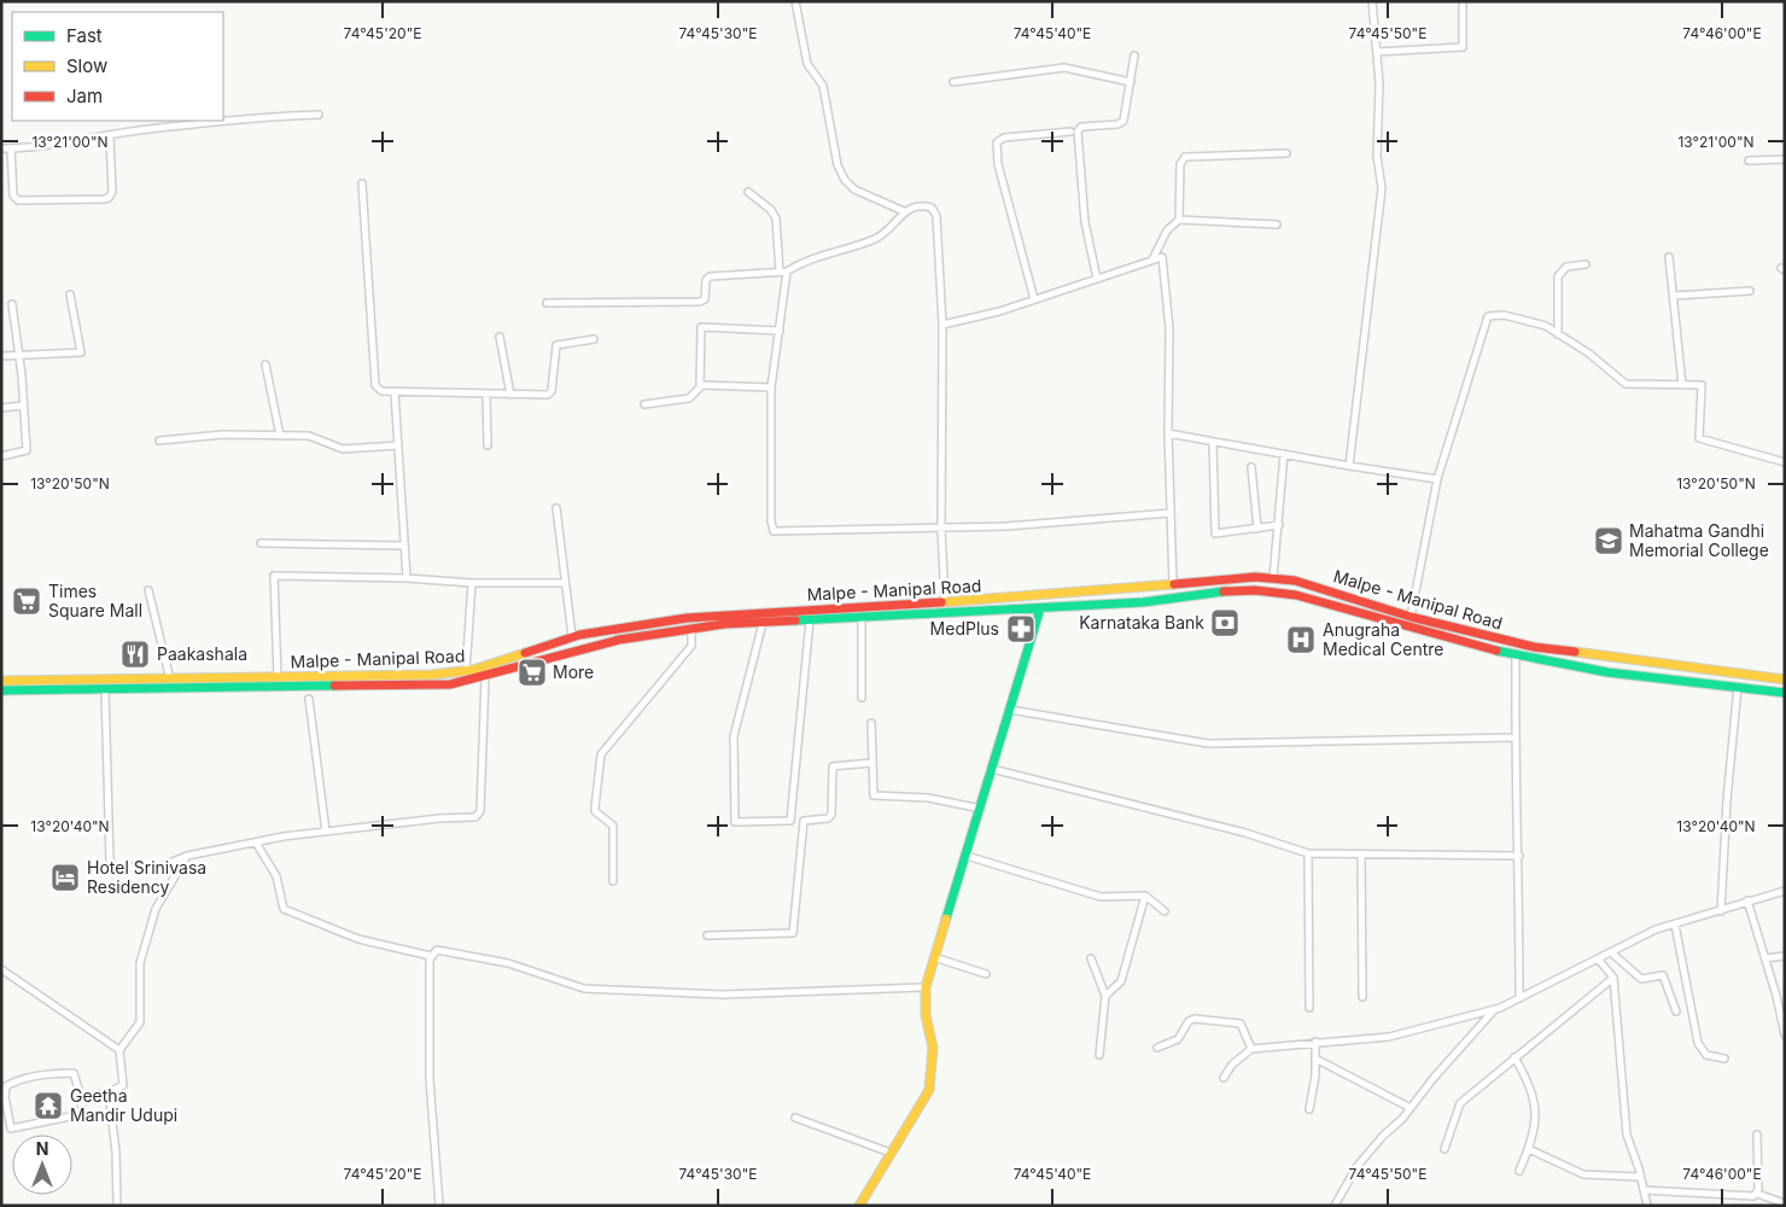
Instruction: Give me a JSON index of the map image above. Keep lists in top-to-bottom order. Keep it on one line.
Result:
{"streets":{"main road":["Malpe - Manipal Road"]},"places":{"school or university":["Mahatma Gandhi Memorial College"],"supermarket":["Times Square Mall","More"],"bank":["Karnataka Bank"],"pharmacy":["MedPlus"],"hospital":["Anugraha Medical Centre"],"restaurant":["Paakashala"],"hotel":["Hotel Srinivasa Residency"],"temple":["Geetha Mandir Udupi"]},"legend":["Fast","Slow","Jam"],"north":"top","coordinates":["74°45'20\"E","74°45'30\"E","74°45'40\"E","74°45'50\"E","74°46'00\"E","13°21'00\"N","13°20'50\"N","13°20'40\"N"]}
